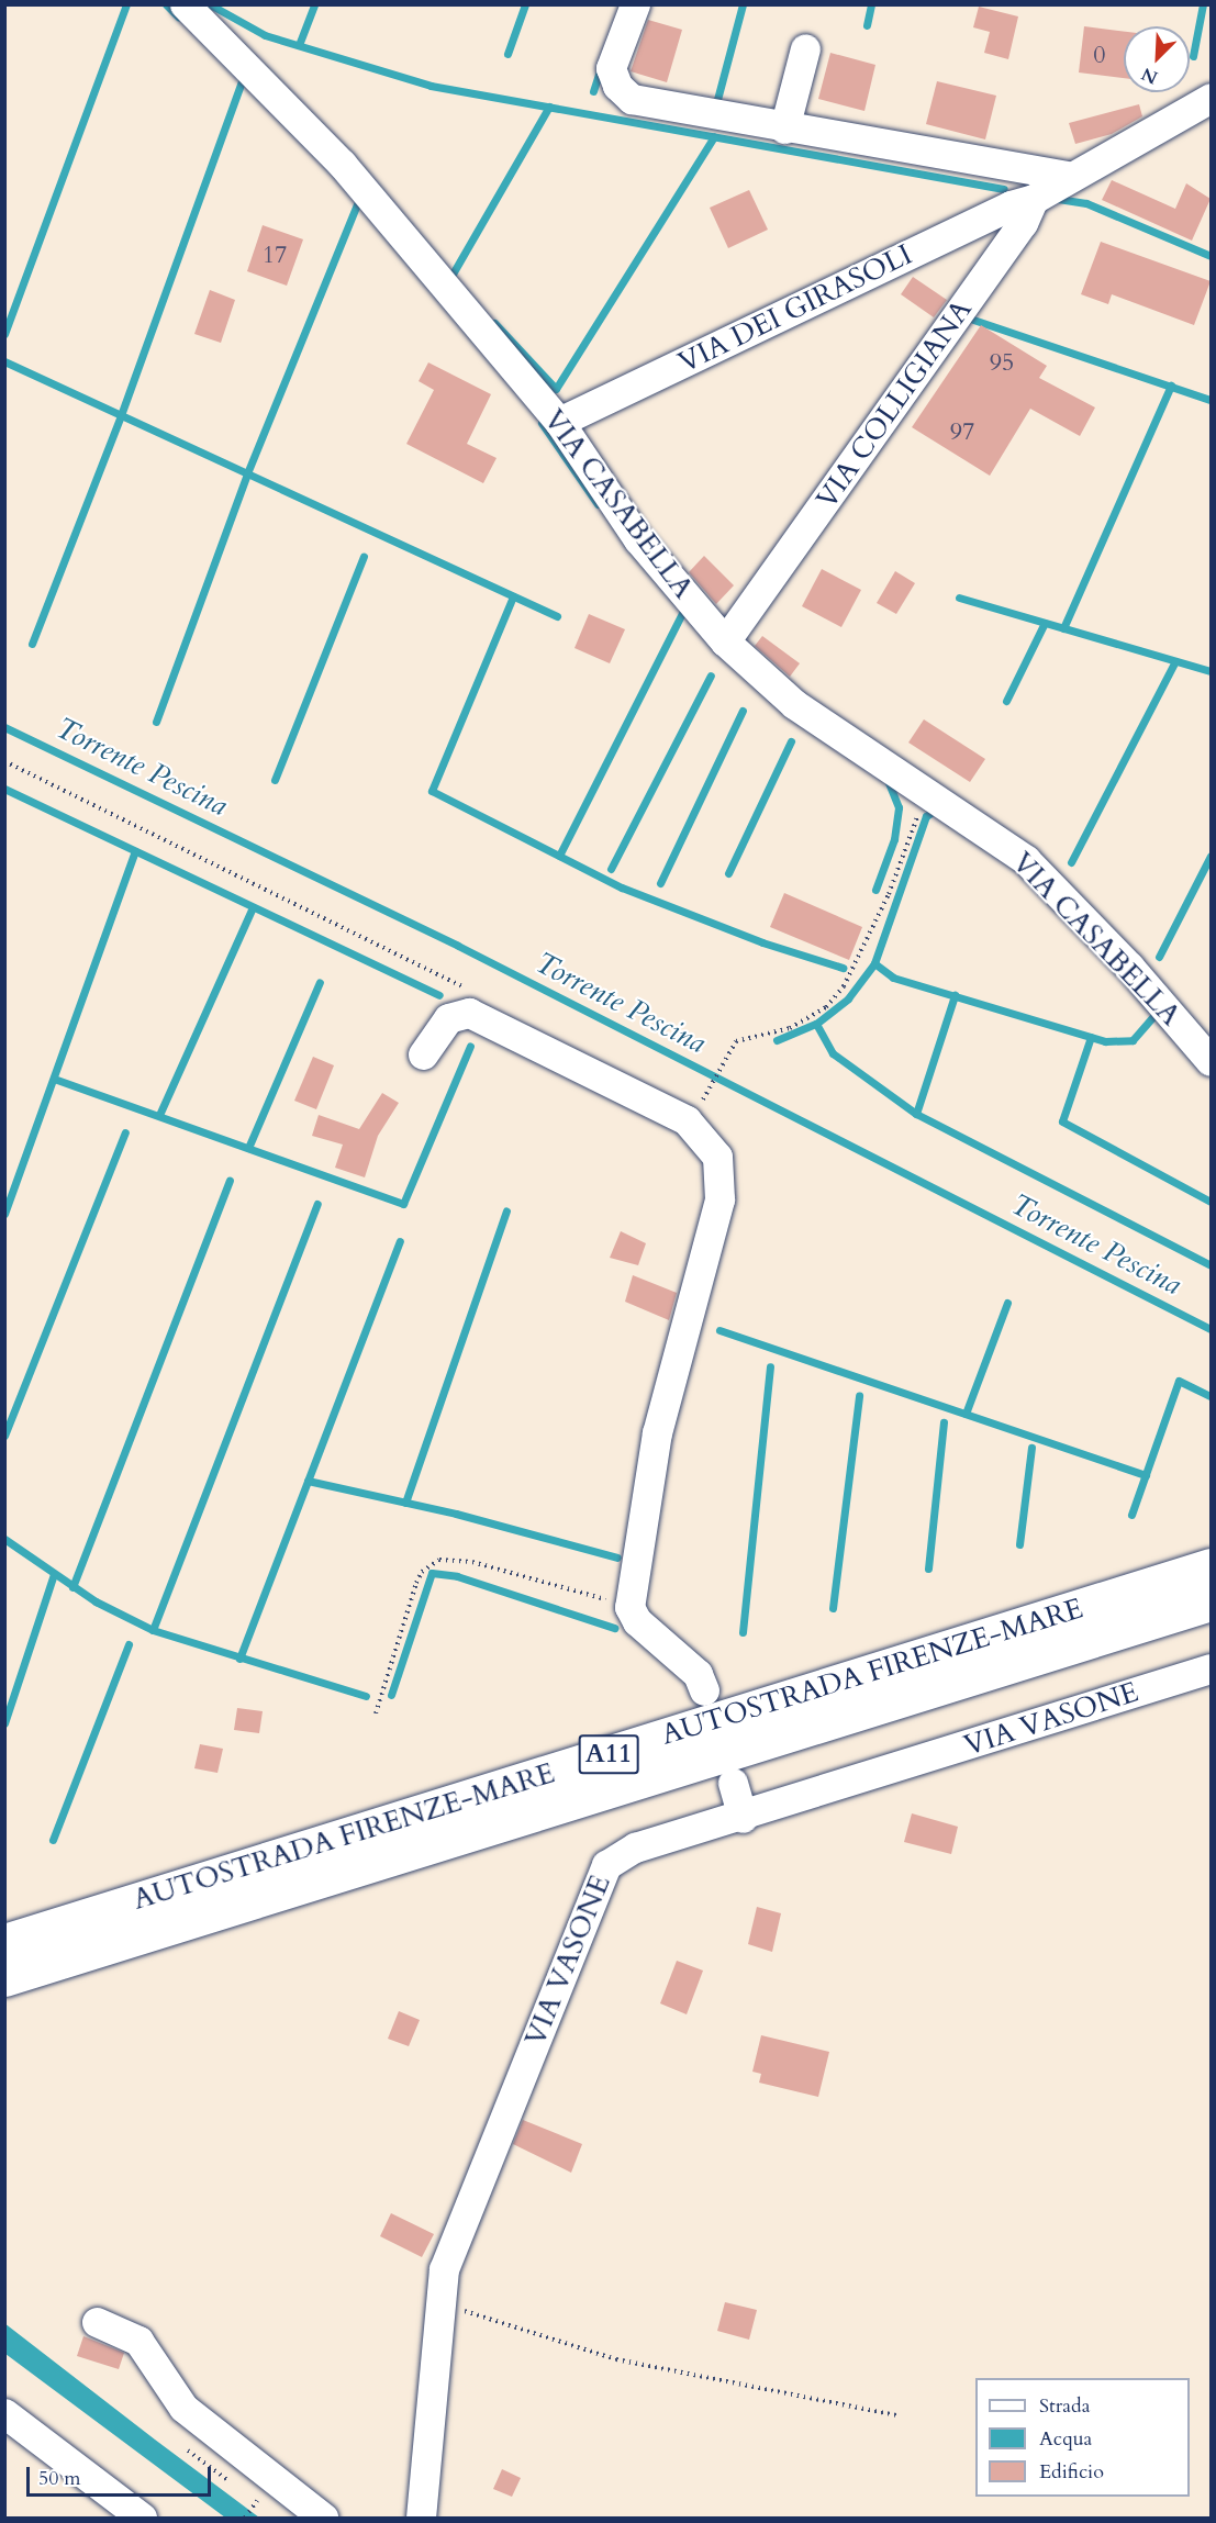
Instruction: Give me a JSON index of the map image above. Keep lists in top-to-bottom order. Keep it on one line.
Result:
{"streets":{"highway":["AUTOSTRADA FIRENZE-MARE","A11"],"street":["VIA DEI GIRASOLI","VIA COLLIGIANA","VIA CASABELLA","VIA VASONE"]},"crossings":[["VIA DEI GIRASOLI","VIA COLLIGIANA"],["VIA DEI GIRASOLI","VIA CASABELLA"],["VIA COLLIGIANA","VIA CASABELLA"]],"water":["Torrente Pescina"],"house_numbers":["0","17","95","97"],"legend":["Strada","Acqua","Edificio"],"scale_bar":"50 m","north":"bottom left"}
